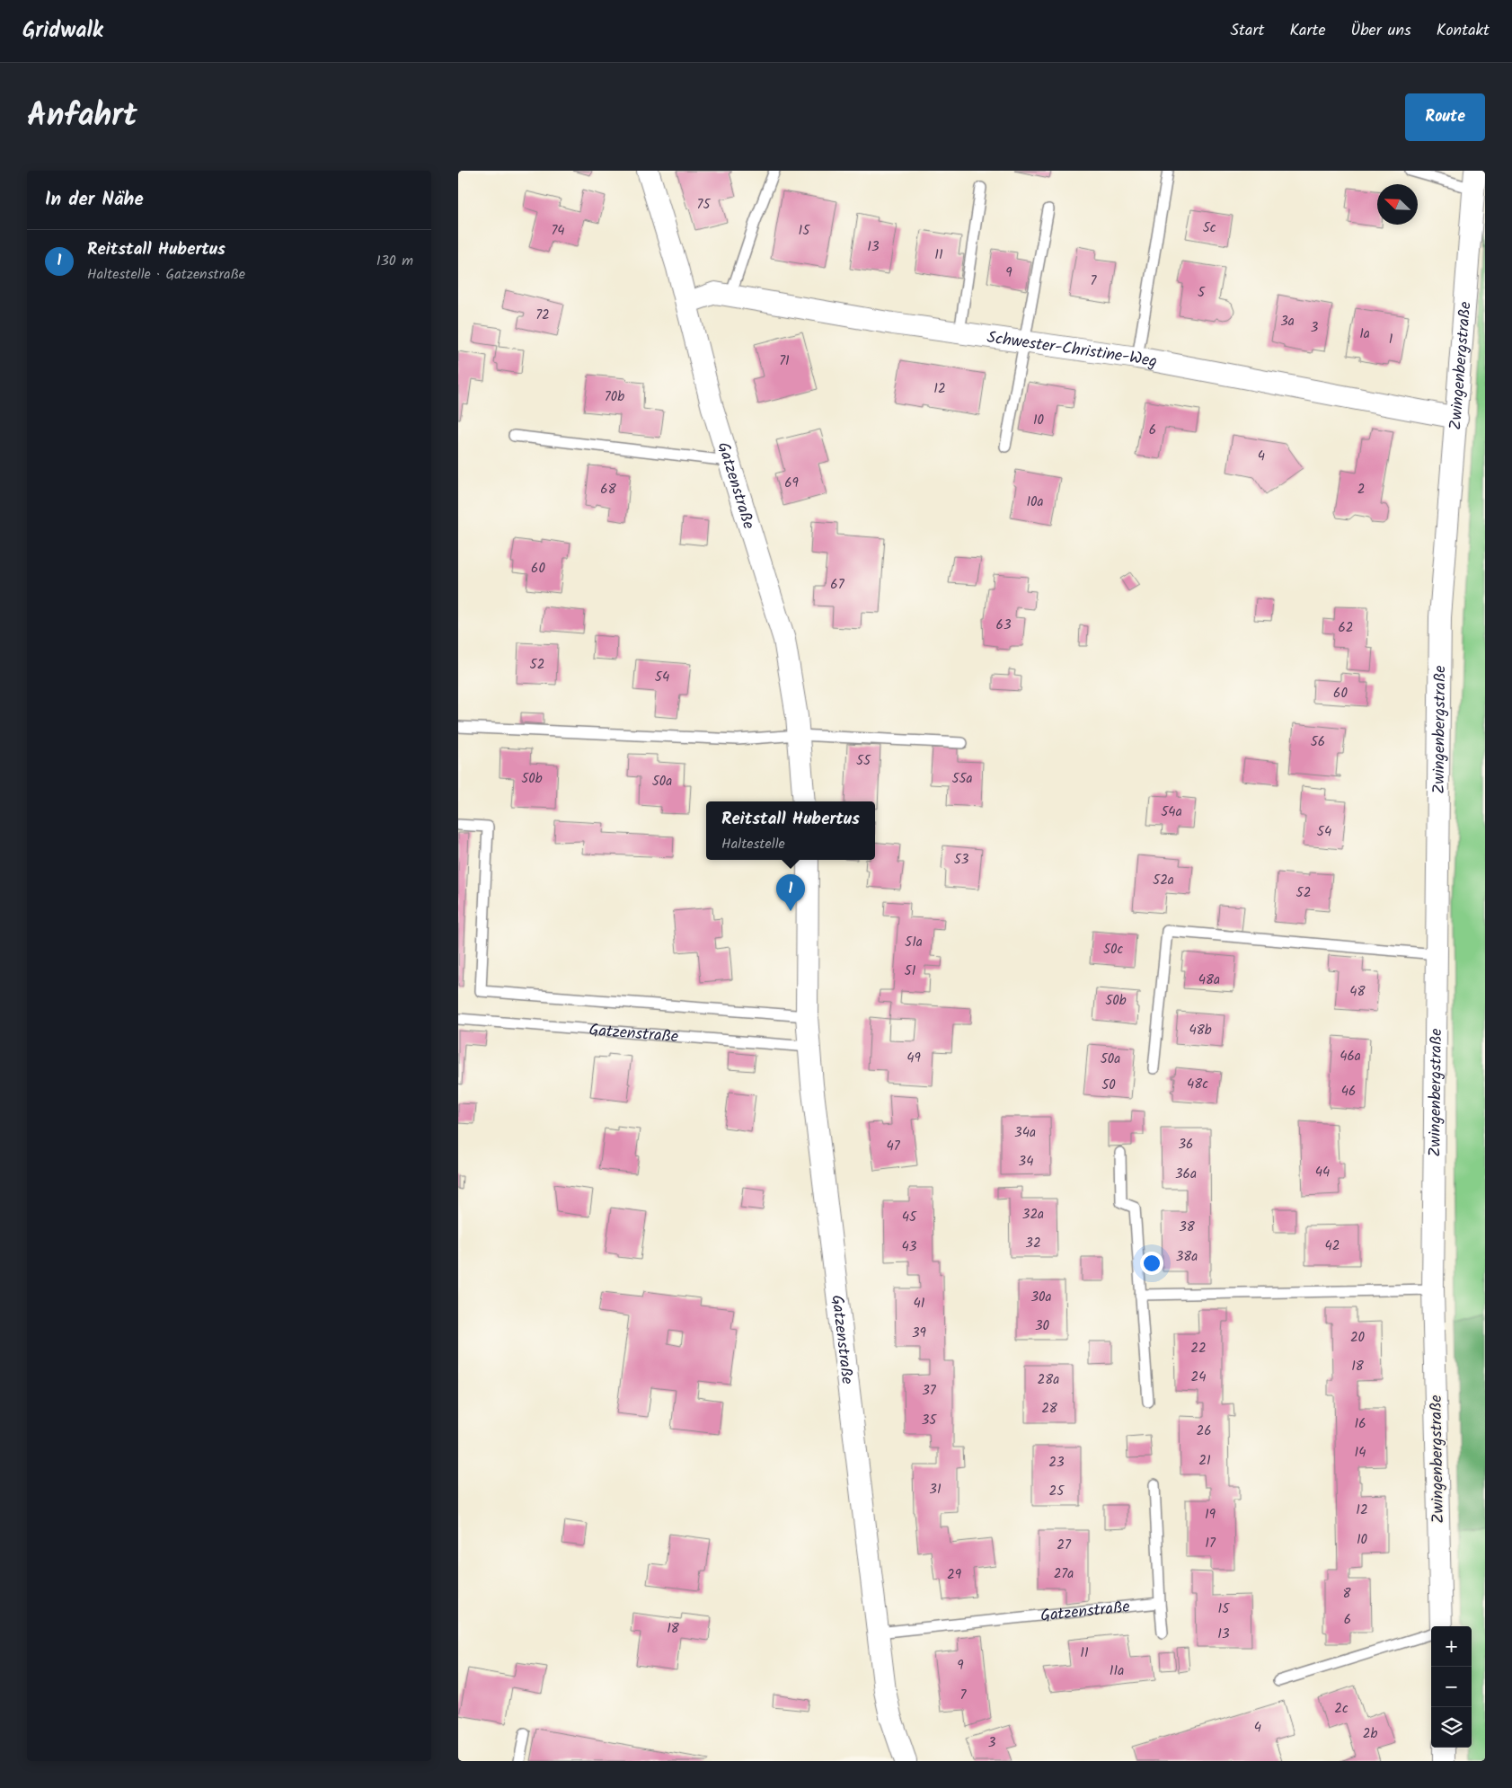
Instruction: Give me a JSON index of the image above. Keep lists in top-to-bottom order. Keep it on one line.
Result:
{"streets":{"street":["Schwester-Christine-Weg","Zwingenbergstraße","Gatzenstraße"]},"crossings":[["Schwester-Christine-Weg","Zwingenbergstraße"],["Schwester-Christine-Weg","Gatzenstraße"]],"house_numbers":["75","5c","74","15","13","11","9","7","5","72","3a","3","1a","1","71","12","70b","10","6","4","69","68","2","10a","60","67","63","62","52","54","60","56","55","50b","55a","50a","54a","54","53","52a","52","51a","50c","51","48a","48","50b","48b","46a","49","50a","48c","50","46","34a","36","47","34","44","36a","32a","45","38","32","42","43","38a","30a","41","30","39","20","22","18","24","28a","37","28","35","16","26","14","21","23","31","25","12","19","10","17","27","27a","29","8","15","6","18","13","11","9","11a","7","2c","4","2b","3"],"north":"top left","page":{"header":"Gridwalk","nav":["Start","Karte","Über uns","Kontakt"],"title":"Anfahrt","buttons":"Route","heading":"In der Nähe","list":[{"mark":"1","name":"Reitstall Hubertus","note":"Haltestelle · Gatzenstraße","value":"130 m"}],"popup":["Reitstall Hubertus","Haltestelle"],"pins":"1","map_buttons":["+","−"]}}
